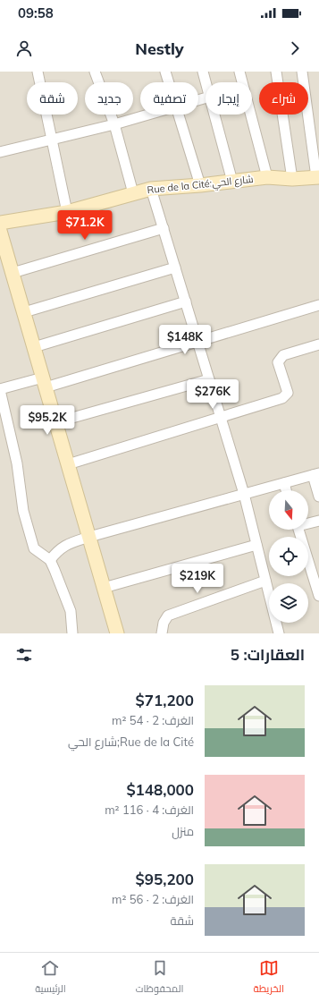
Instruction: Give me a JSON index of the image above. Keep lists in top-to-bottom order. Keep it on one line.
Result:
{"streets":{"street":["Rue de la Cité;شارع الحي"]},"north":"bottom","page":{"status":"09:58","header":"Nestly","chip":["شراء","إيجار","تصفية","جديد","شقة"],"price":["$71.2K","$148K","$276K","$95.2K","$219K"],"heading":"العقارات: 5","list":[{"name":"$71,200","note":"الغرف: 2 · 54 m² · Rue de la Cité;شارع الحي"},{"name":"$148,000","note":"الغرف: 4 · 116 m² · منزل"},{"name":"$95,200","note":"الغرف: 2 · 56 m² · شقة"}],"tabs":["الخريطة","المحفوظات","الرئيسية"]}}
